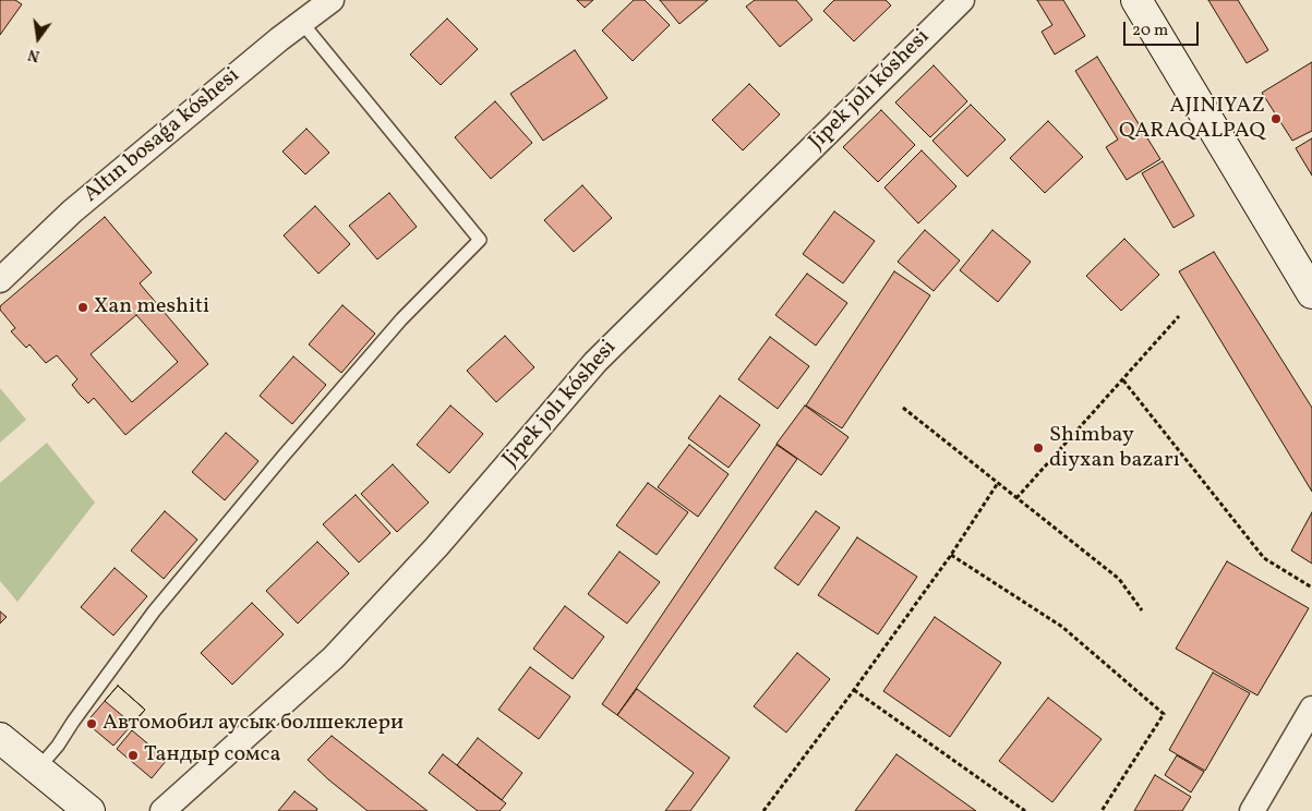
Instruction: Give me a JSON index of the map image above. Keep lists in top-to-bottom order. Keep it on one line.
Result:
{"streets":{"street":["Jipek jolı kóshesi","Altın bosaǵa kóshesi"]},"places":["AJINIYAZ QARAQALPAQ","Xan meshiti","Shımbay diyxan bazarı","Автомобил аусык болшеклери","Тандыр сомса"],"scale_bar":"20 m","north":"bottom"}
